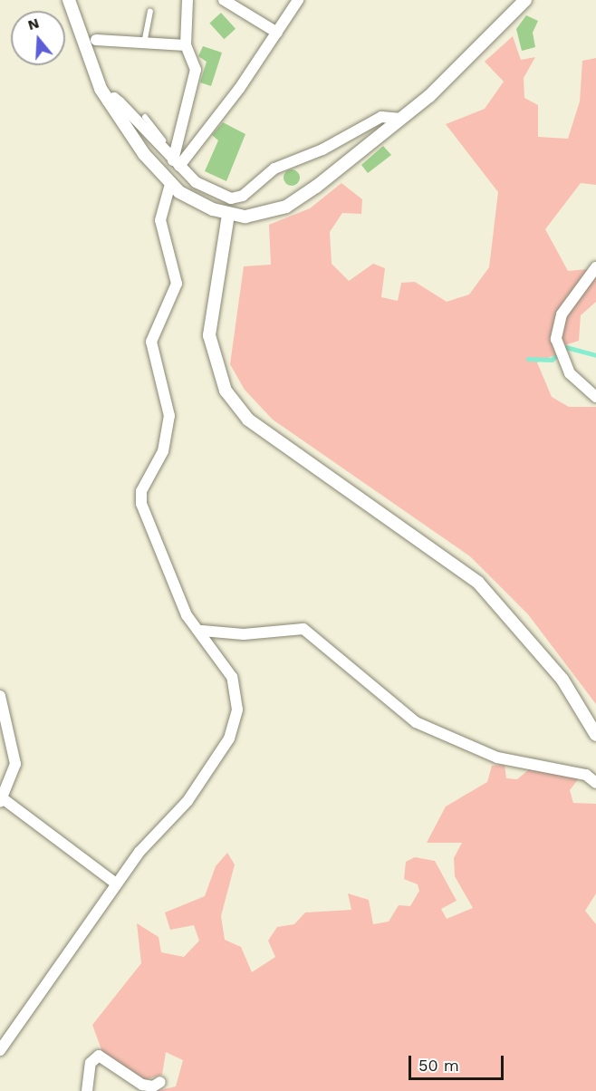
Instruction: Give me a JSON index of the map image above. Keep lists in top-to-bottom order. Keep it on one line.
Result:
{"scale_bar":"50 m","north":"top"}
